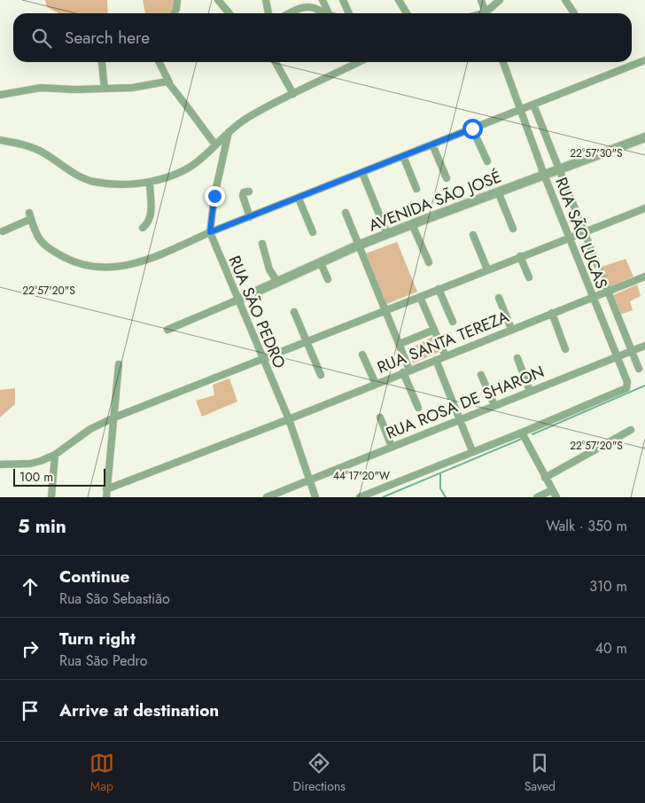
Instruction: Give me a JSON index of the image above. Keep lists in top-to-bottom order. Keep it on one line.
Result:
{"streets":{"street":["AVENIDA SÃO JOSÉ","RUA SÃO LUCAS","RUA SÃO PEDRO","RUA SANTA TEREZA","RUA ROSA DE SHARON"]},"crossings":[["AVENIDA SÃO JOSÉ","RUA SÃO LUCAS"],["AVENIDA SÃO JOSÉ","RUA SÃO PEDRO"],["RUA SÃO LUCAS","RUA SANTA TEREZA"],["RUA SÃO LUCAS","RUA ROSA DE SHARON"],["RUA SÃO PEDRO","RUA SANTA TEREZA"],["RUA SÃO PEDRO","RUA ROSA DE SHARON"]],"scale_bar":"100 m","page":{"search":"Search here","scale":"100 m","heading":["5 min","Walk · 350 m"],"list":[["Continue","Rua São Sebastião","310 m"],["Turn right","Rua São Pedro","40 m"],"Arrive at destination"],"nav":["Map","Directions","Saved"]},"coordinates":["22°57'30\"S","22°57'20\"S","44°17'20\"W"]}
